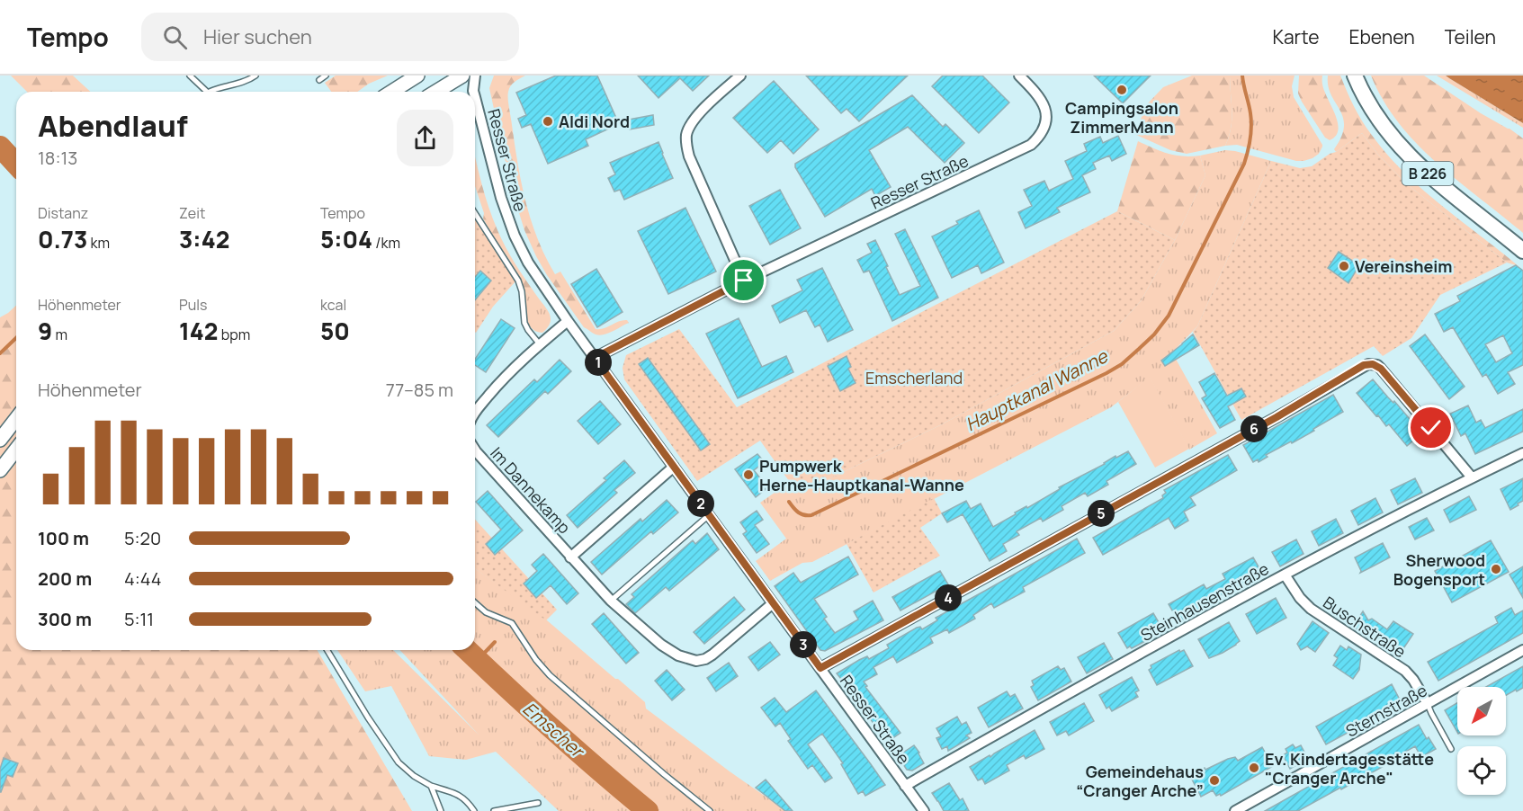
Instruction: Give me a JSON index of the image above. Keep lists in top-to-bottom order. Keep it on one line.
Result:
{"streets":{"main road":["B 226"],"street":["Resser Straße","Im Dannekamp","Steinhausenstraße","Buschstraße","Sternstraße"]},"crossings":[["Resser Straße","Im Dannekamp"],["Resser Straße","Steinhausenstraße"],["Steinhausenstraße","Buschstraße"],["Buschstraße","Sternstraße"]],"water":["Hauptkanal Wanne","Emscher"],"parks":["Emscherland"],"places":["Campingsalon ZimmerMann","Aldi Nord","Vereinsheim","Pumpwerk Herne-Hauptkanal-Wanne","Sherwood Bogensport","Ev. Kindertagesstätte \"Cranger Arche\"","Gemeindehaus “Cranger Arche”"],"north":"bottom left","page":{"header":"Tempo","search":"Hier suchen","nav":["Karte","Ebenen","Teilen"],"heading":["Abendlauf","18:13"],"stats":[["Distanz","0.73 km"],["Zeit","3:42"],["Tempo","5:04 /km"],["Höhenmeter","9 m"],["Puls","142 bpm"],["kcal","50"]],"pins":["1","6","2","5","4","3"],"chart":["Höhenmeter","77–85 m"],"list":[{"name":"100 m","note":"5:20"},{"name":"200 m","note":"4:44"},{"name":"300 m","note":"5:11"}]}}
